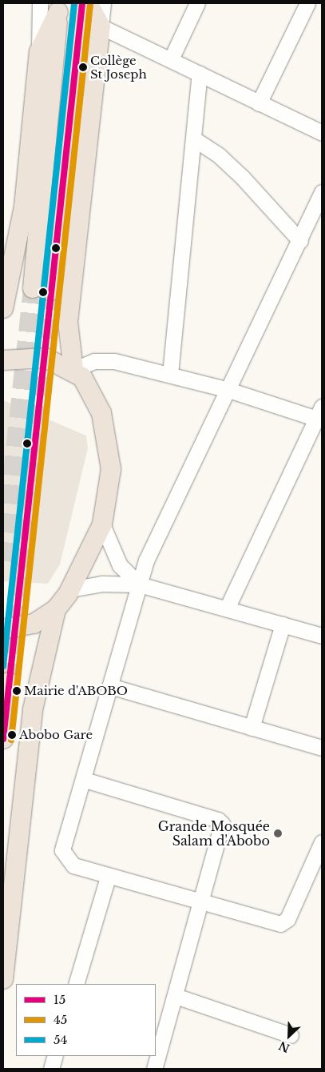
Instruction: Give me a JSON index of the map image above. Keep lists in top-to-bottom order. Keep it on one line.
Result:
{"places":["Collège St Joseph","Mairie d'ABOBO","Abobo Gare","Grande Mosquée Salam d'Abobo"],"lines":["transit line 15","transit line 54","transit line 45"],"legend":["15","45","54"],"north":"bottom left"}
